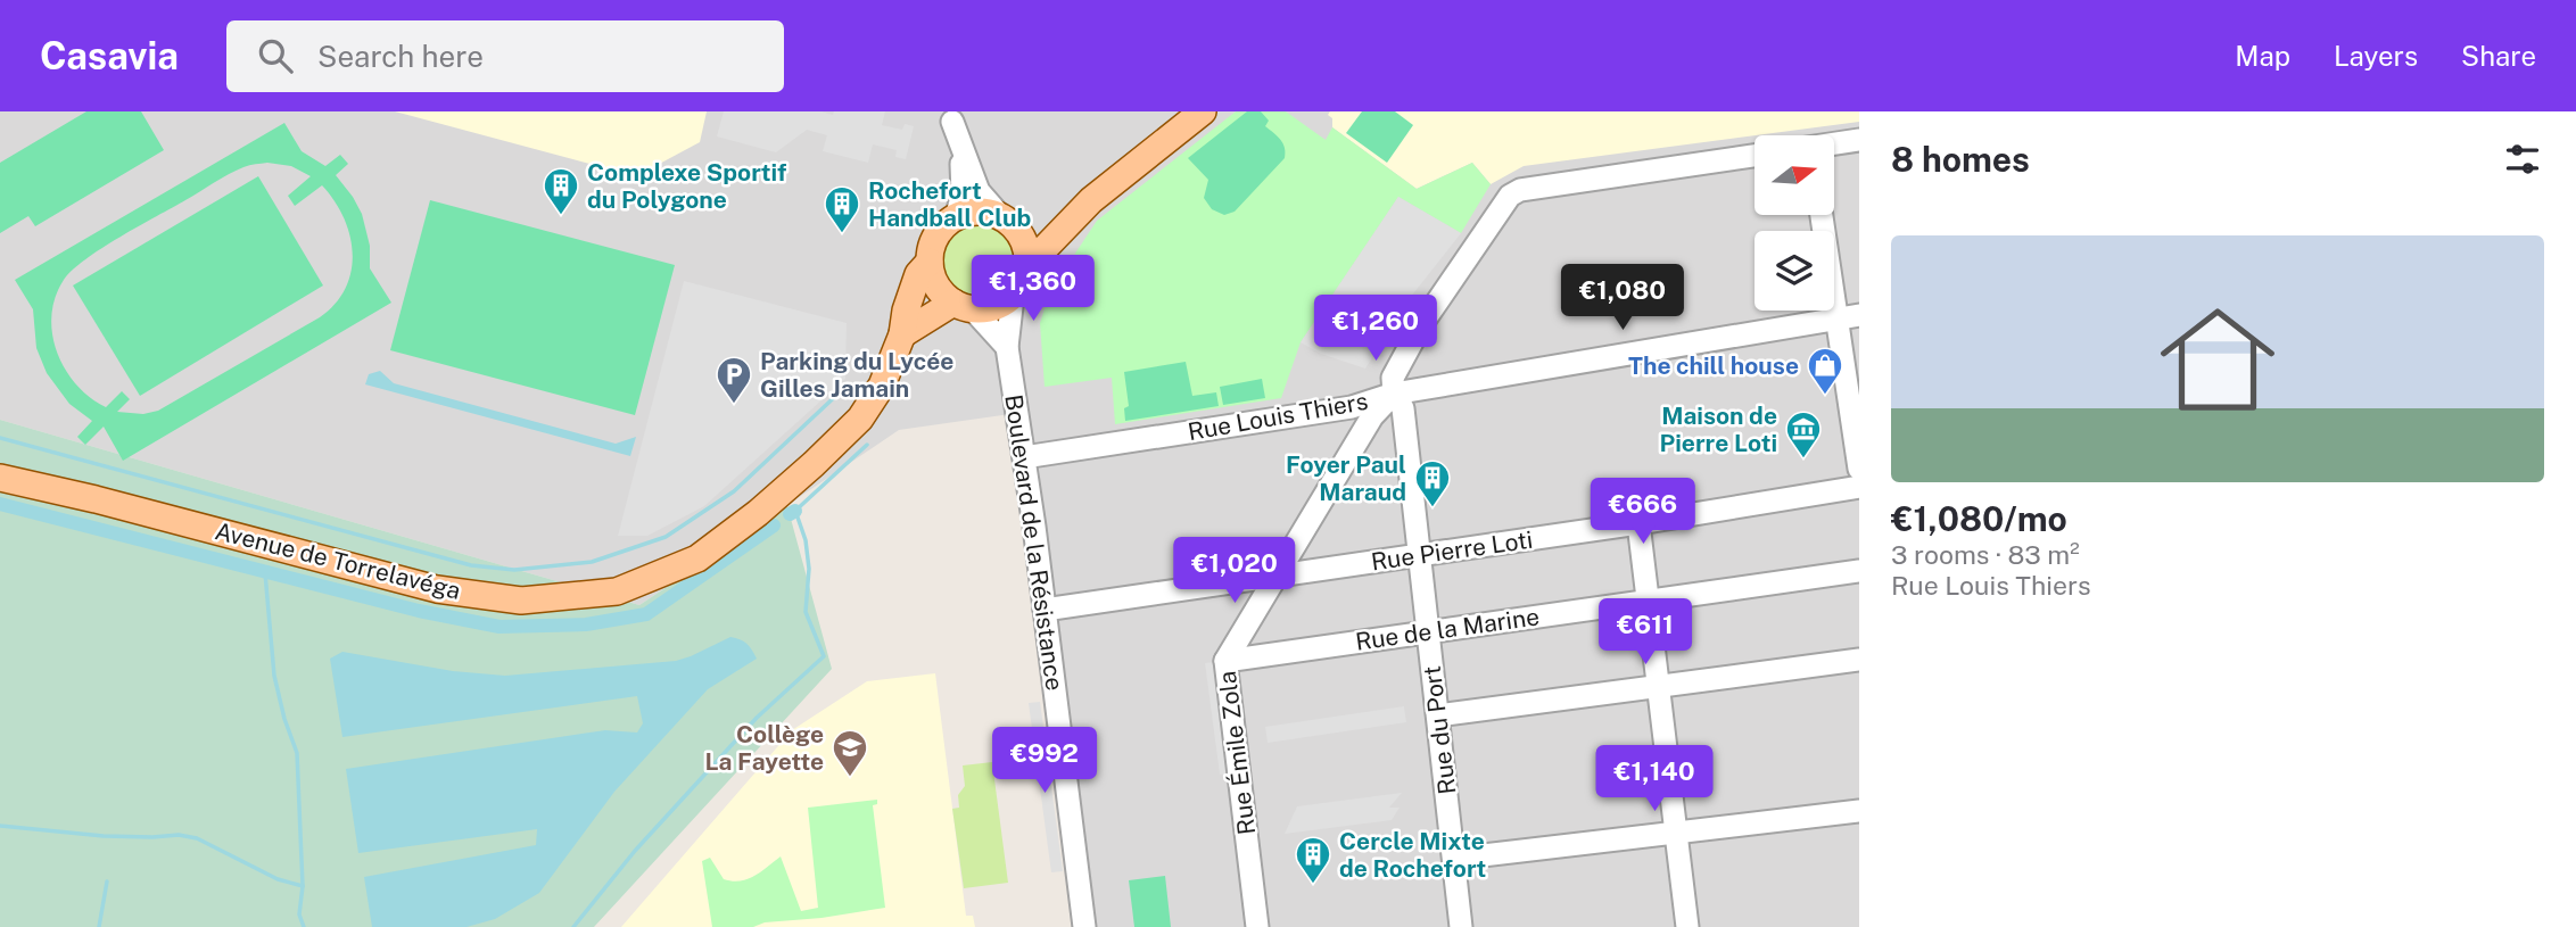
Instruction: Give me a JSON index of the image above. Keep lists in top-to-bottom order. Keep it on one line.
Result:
{"streets":{"main road":["Avenue de Torrelavéga"],"street":["Rue Louis Thiers","Boulevard de la Résistance","Rue Pierre Loti","Rue de la Marine","Rue du Port","Rue Émile Zola"]},"crossings":[["Rue Louis Thiers","Boulevard de la Résistance"],["Rue Louis Thiers","Rue du Port"],["Rue Louis Thiers","Rue Émile Zola"],["Boulevard de la Résistance","Rue Pierre Loti"],["Boulevard de la Résistance","Avenue de Torrelavéga"],["Rue Pierre Loti","Rue du Port"],["Rue Pierre Loti","Rue Émile Zola"],["Rue de la Marine","Rue du Port"],["Rue de la Marine","Rue Émile Zola"],["Rue du Port","Rue Émile Zola"]],"places":{"building":["Complexe Sportif du Polygone","Rochefort Handball Club","Foyer Paul Maraud","Cercle Mixte de Rochefort"],"shop":["The chill house"],"parking":["Parking du Lycée Gilles Jamain"],"museum":["Maison de Pierre Loti"],"school or university":["Collège La Fayette"]},"north":"right","page":{"header":"Casavia","search":"Search here","nav":["Map","Layers","Share"],"heading":"8 homes","list":[{"name":"€1,080/mo","note":"3 rooms · 83 m² · Rue Louis Thiers"}],"price":["€1,360","€1,080","€1,260","€666","€1,020","€611","€992","€1,140"]}}
